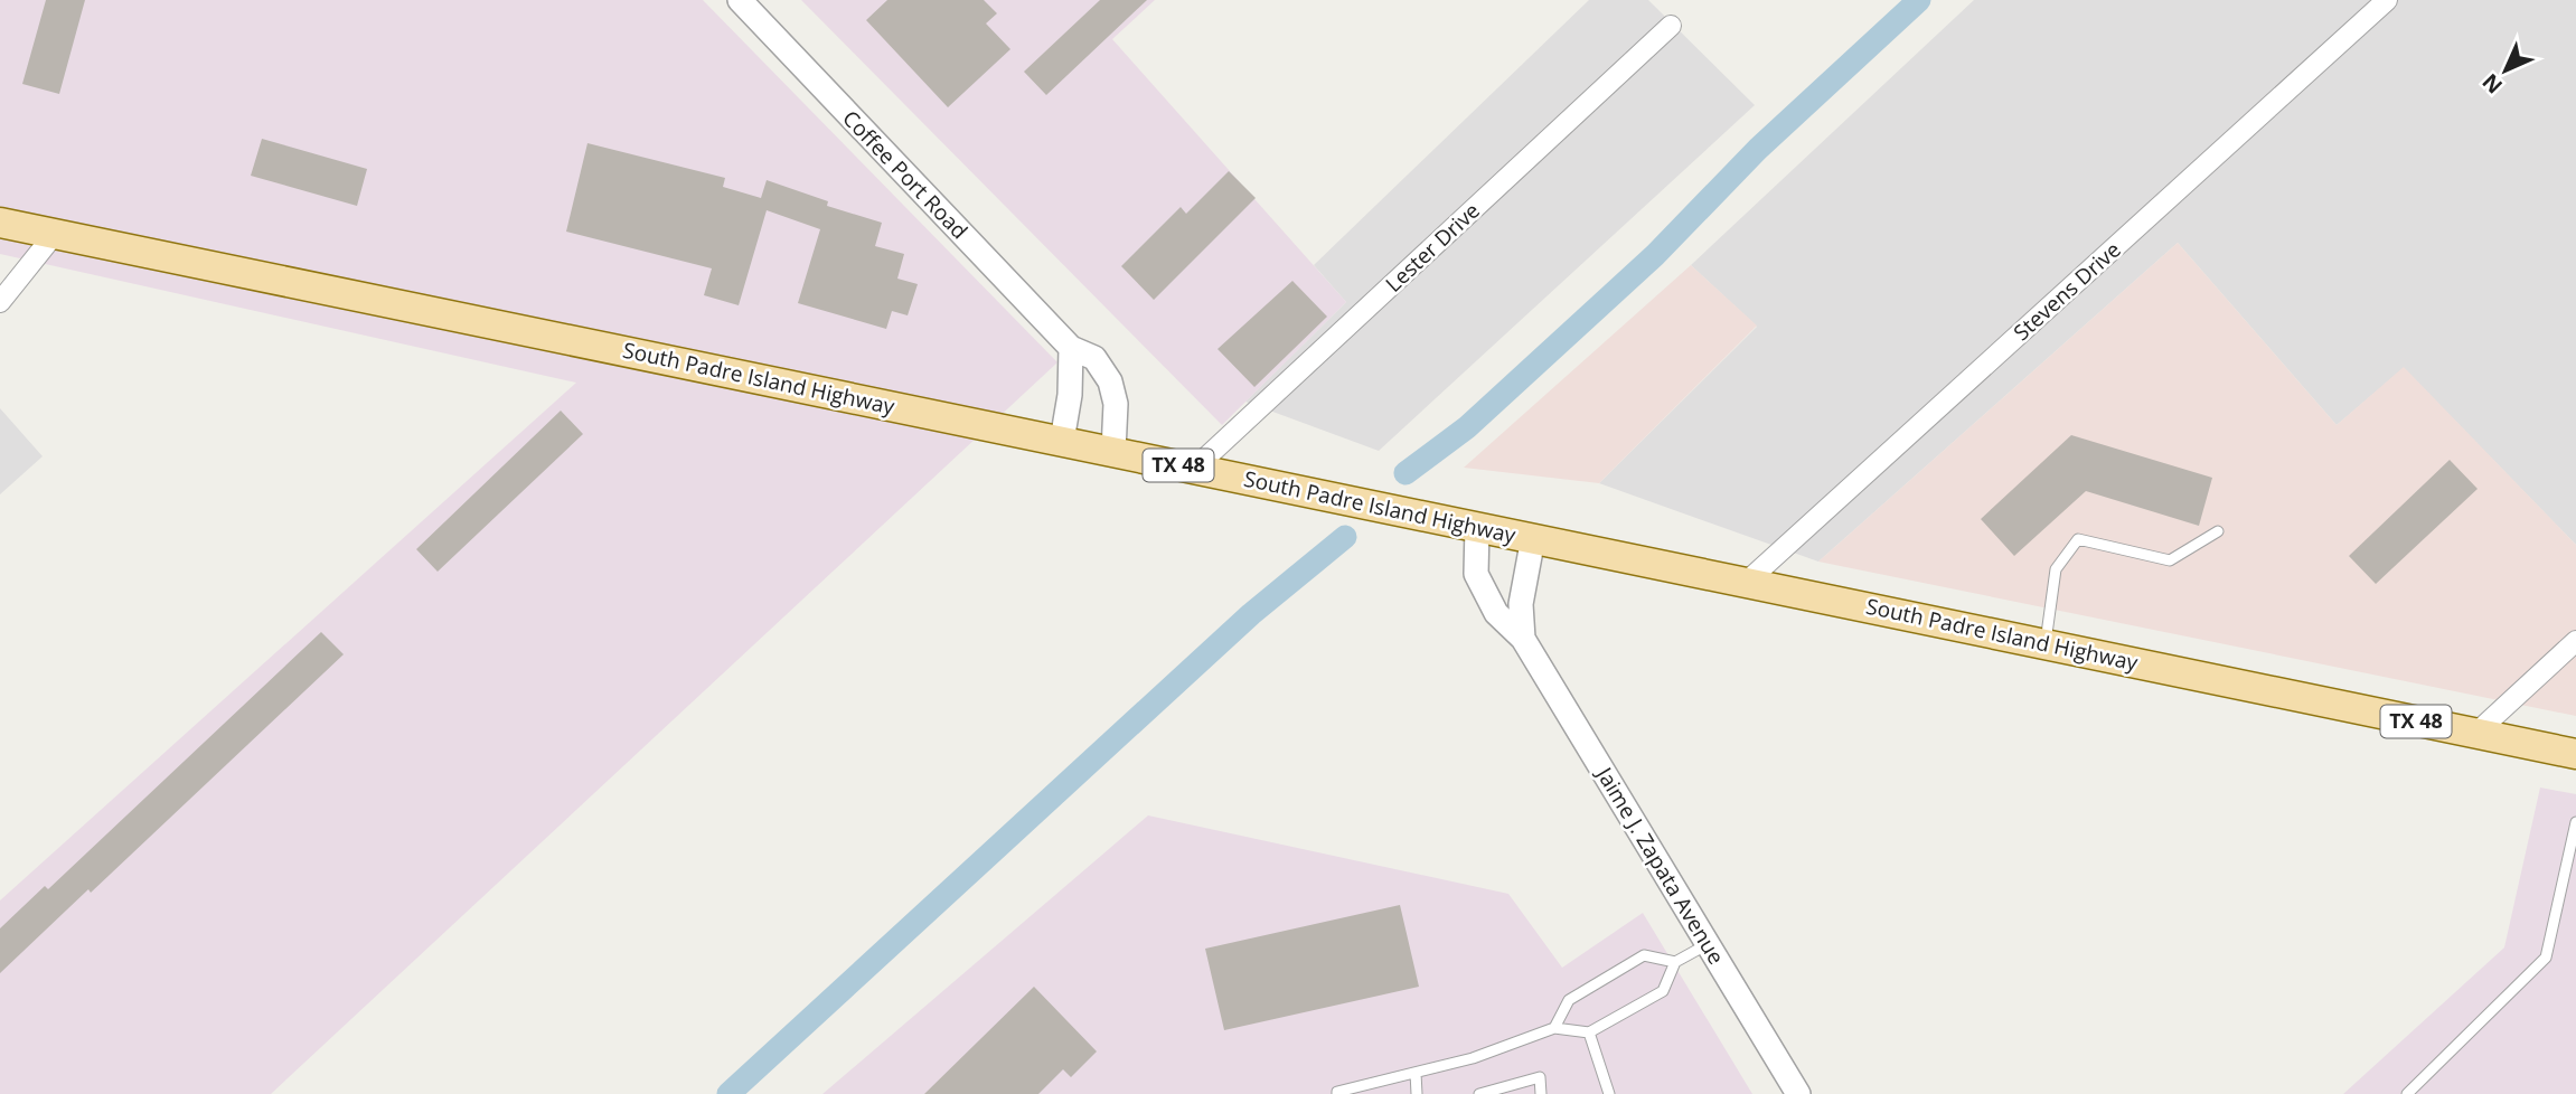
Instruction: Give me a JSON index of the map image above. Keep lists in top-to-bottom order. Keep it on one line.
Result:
{"streets":{"main road":["South Padre Island Highway","TX 48"],"street":["Coffee Port Road","Lester Drive","Stevens Drive","Jaime J. Zapata Avenue"]},"crossings":[["Coffee Port Road","South Padre Island Highway"],["Lester Drive","South Padre Island Highway"],["Stevens Drive","South Padre Island Highway"],["South Padre Island Highway","Jaime J. Zapata Avenue"]],"north":"bottom left"}
